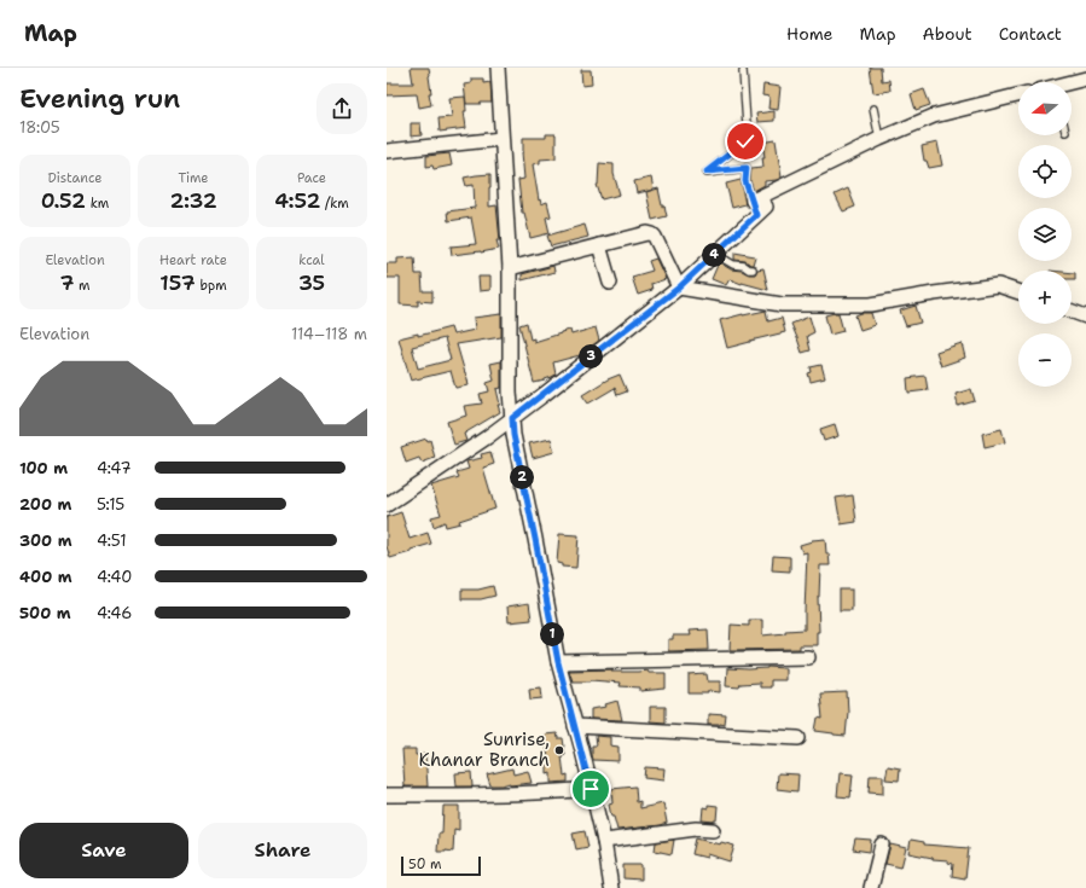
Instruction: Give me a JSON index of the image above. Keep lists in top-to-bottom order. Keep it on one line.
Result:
{"places":["Sunrise, Khanar Branch"],"scale_bar":"50 m","north":"left","page":{"header":"Map","nav":["Home","Map","About","Contact"],"heading":["Evening run","18:05"],"map_buttons":["+","−"],"stats":[["Distance","0.52 km"],["Time","2:32"],["Pace","4:52 /km"],["Elevation","7 m"],["Heart rate","157 bpm"],["kcal","35"]],"pins":["4","3","2","1"],"chart":["Elevation","114–118 m"],"list":[{"name":"100 m","note":"4:47"},{"name":"200 m","note":"5:15"},{"name":"300 m","note":"4:51"},{"name":"400 m","note":"4:40"},{"name":"500 m","note":"4:46"}],"buttons":["Save","Share"],"scale":"50 m"}}
